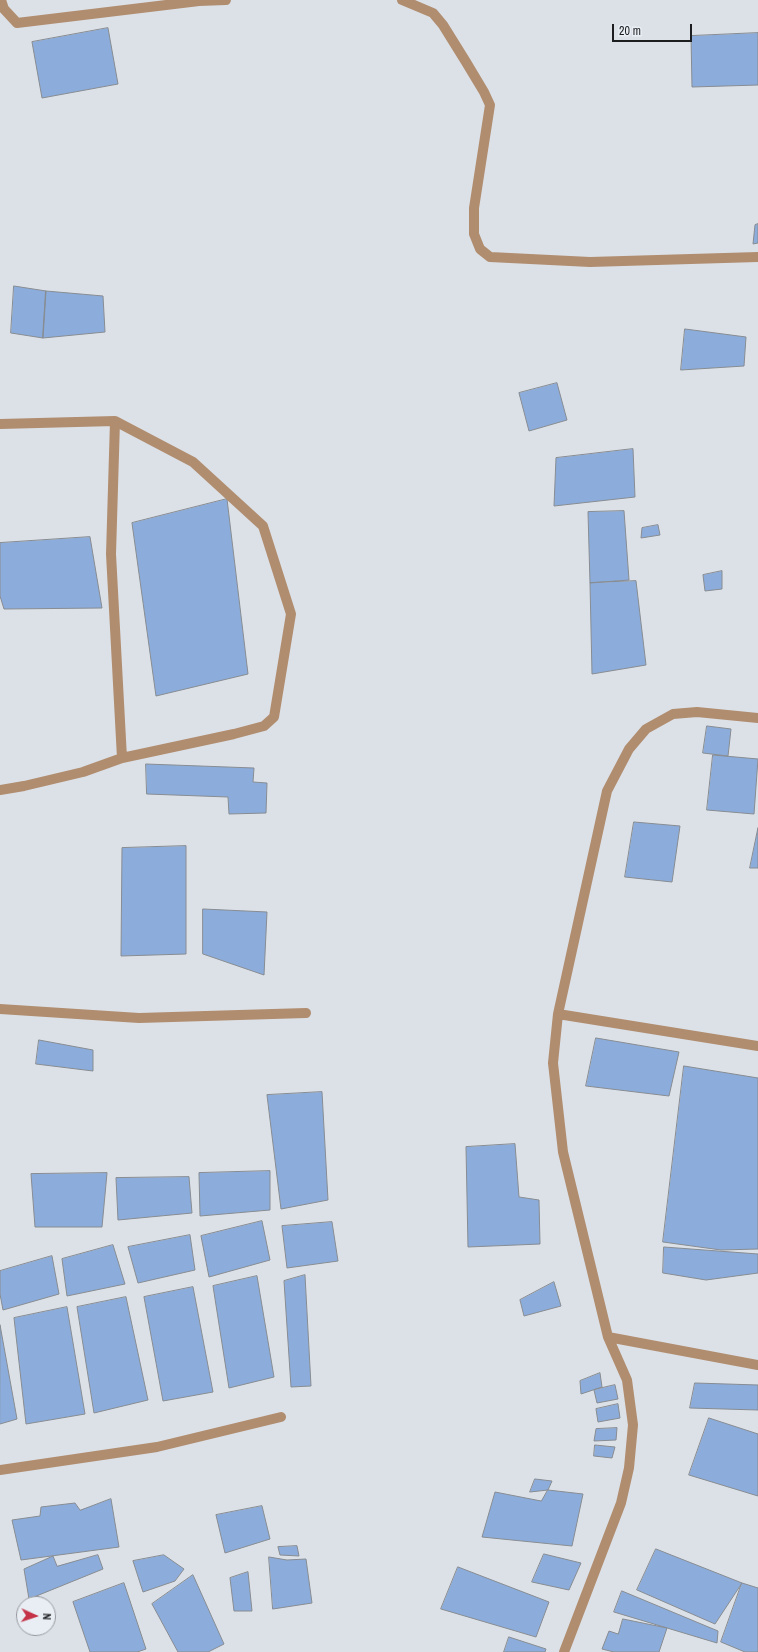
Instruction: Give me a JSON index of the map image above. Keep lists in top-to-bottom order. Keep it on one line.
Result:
{"scale_bar":"20 m","north":"right"}
